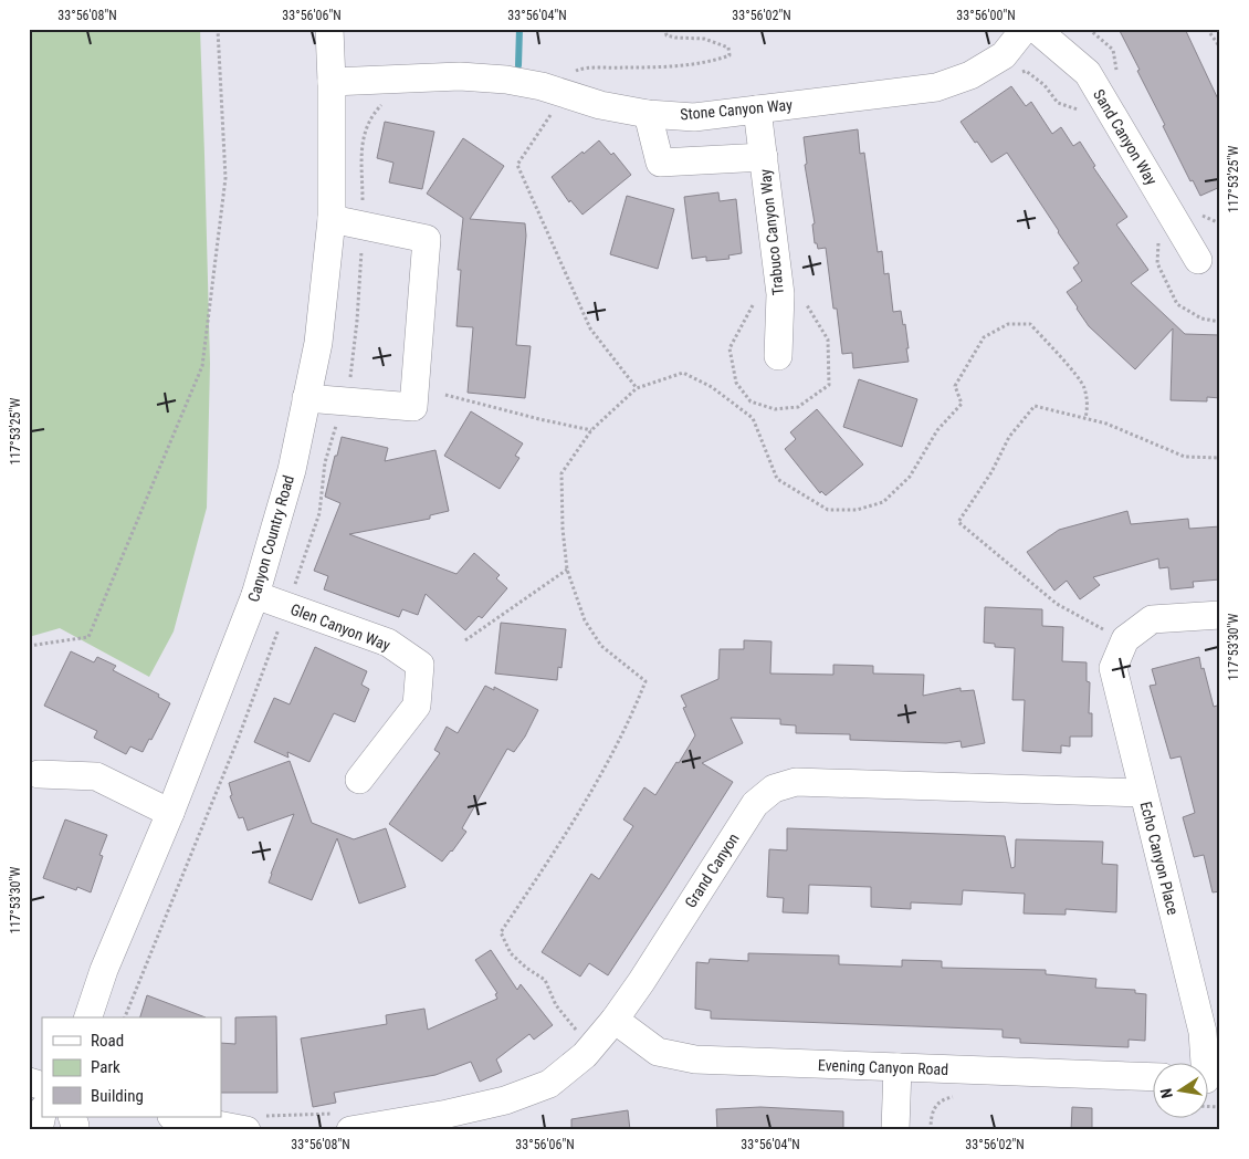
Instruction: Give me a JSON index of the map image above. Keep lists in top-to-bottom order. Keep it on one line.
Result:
{"streets":{"street":["Stone Canyon Way","Sand Canyon Way","Trabuco Canyon Way","Canyon Country Road","Glen Canyon Way","Echo Canyon Place","Grand Canyon","Evening Canyon Road"]},"crossings":[["Stone Canyon Way","Trabuco Canyon Way"],["Stone Canyon Way","Canyon Country Road"],["Canyon Country Road","Glen Canyon Way"],["Echo Canyon Place","Grand Canyon"],["Grand Canyon","Evening Canyon Road"]],"legend":["Road","Park","Building"],"north":"left","coordinates":["33°56'08\"N","33°56'06\"N","33°56'04\"N","33°56'02\"N","33°56'00\"N","117°53'25\"W","117°53'30\"W"]}
